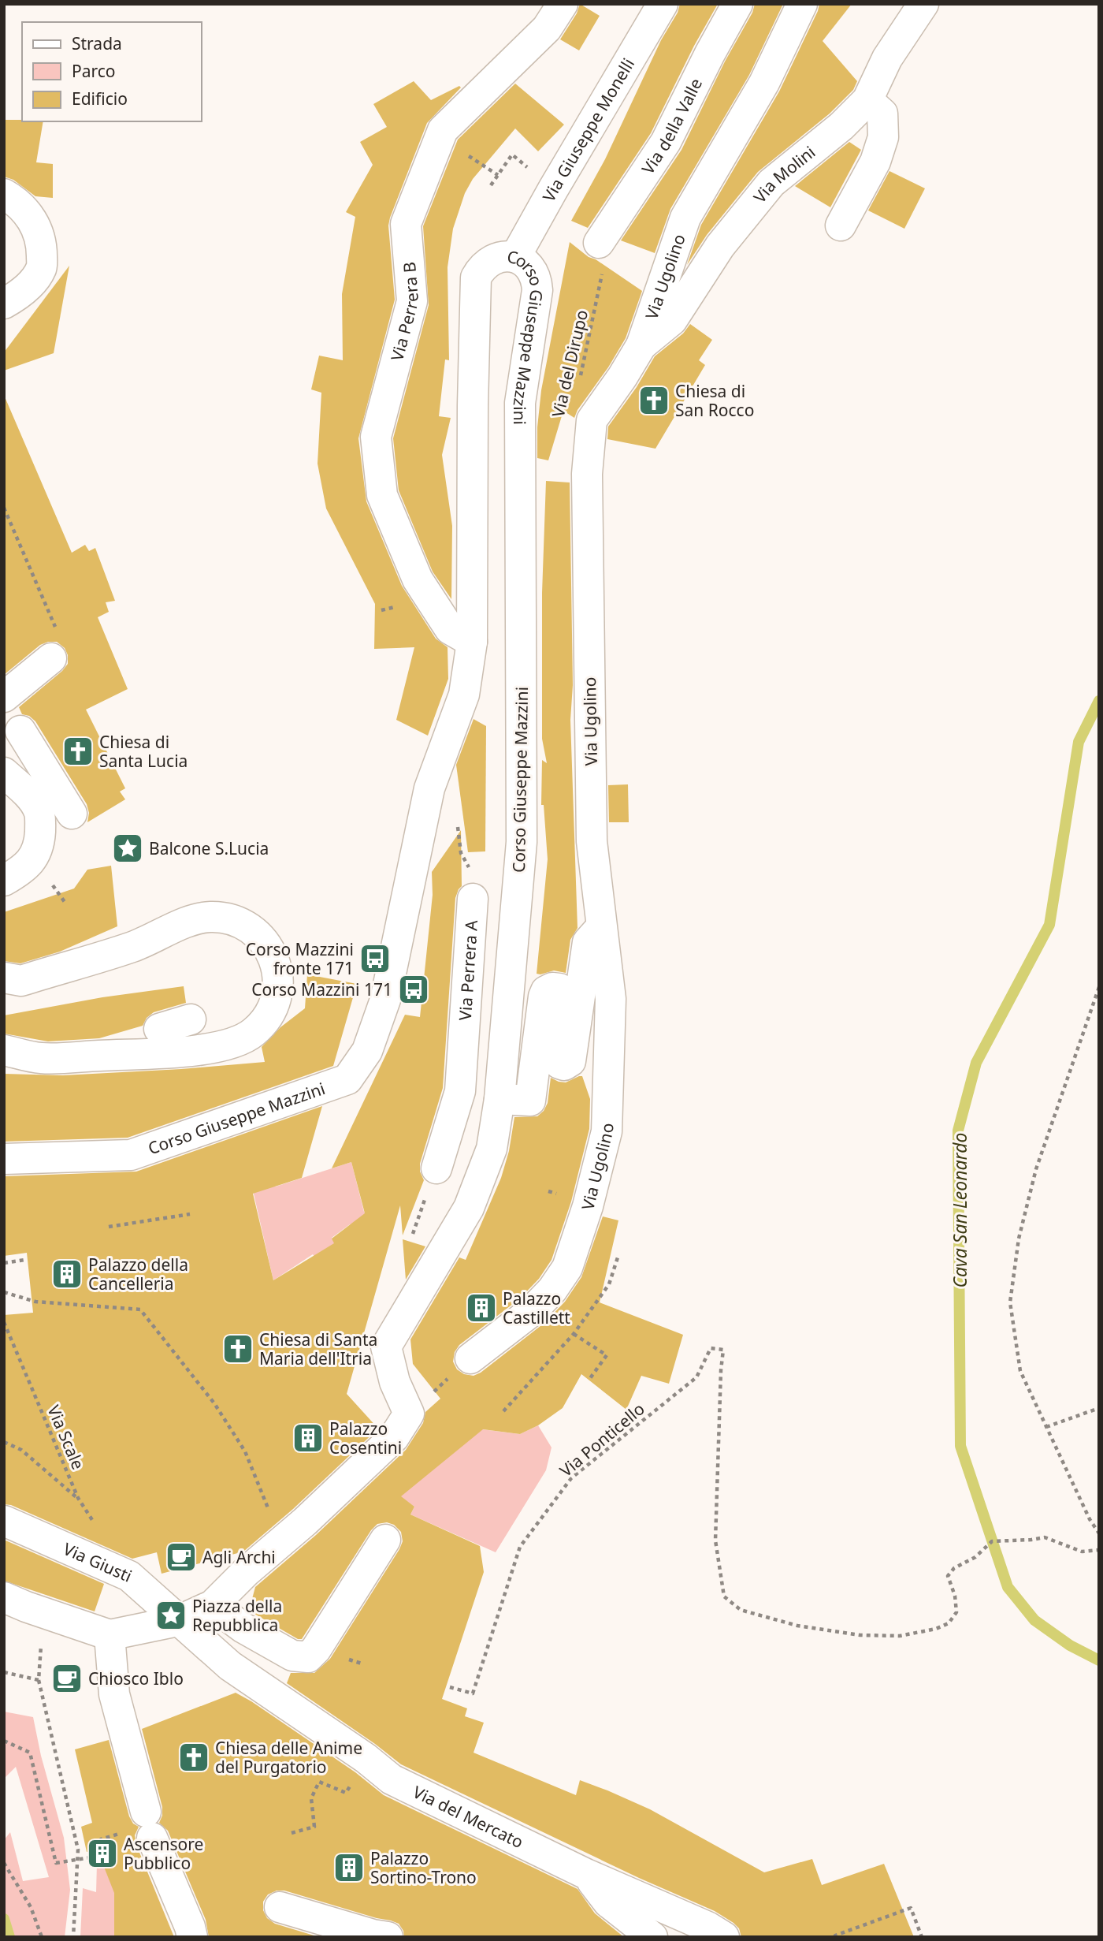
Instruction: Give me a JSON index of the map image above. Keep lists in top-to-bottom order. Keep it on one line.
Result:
{"streets":{"street":["Via della Valle","Via Giuseppe Monelli","Via Molini","Via Ugolino","Via Perrera B","Corso Giuseppe Mazzini","Via Perrera A","Via Giusti","Via del Mercato"],"path":["Via del Dirupo","Via Scale","Via Ponticello"]},"crossings":[["Via della Valle","Via del Dirupo"],["Via Giuseppe Monelli","Corso Giuseppe Mazzini"],["Via Molini","Via Ugolino"],["Via Perrera B","Corso Giuseppe Mazzini"],["Via Giusti","Via del Mercato"]],"water":["Cava San Leonardo"],"places":{"church":["Chiesa di San Rocco","Chiesa di Santa Lucia","Chiesa di Santa Maria dell'Itria","Chiesa delle Anime del Purgatorio"],"place":["Balcone S.Lucia","Piazza della Repubblica"],"bus stop":["Corso Mazzini fronte 171","Corso Mazzini 171"],"building":["Palazzo della Cancelleria","Palazzo Castillett","Palazzo Cosentini","Ascensore Pubblico","Palazzo Sortino-Trono"],"cafe":["Agli Archi","Chiosco Iblo"]},"legend":["Strada","Parco","Edificio"]}
